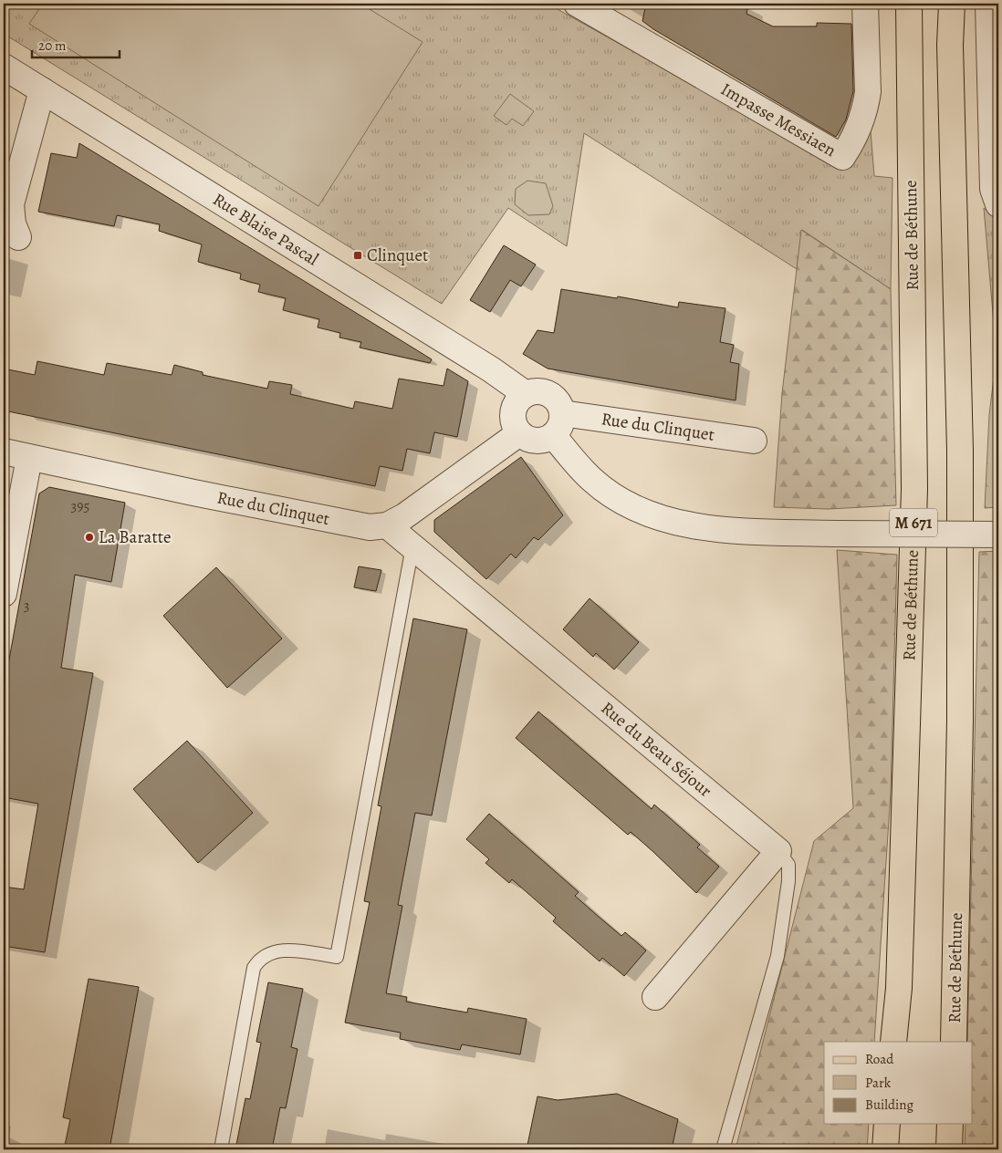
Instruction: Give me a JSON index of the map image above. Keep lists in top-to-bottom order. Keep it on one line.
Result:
{"streets":{"main road":["Rue de Béthune","M 671"],"street":["Impasse Messiaen","Rue Blaise Pascal","Rue du Clinquet","Rue du Beau Séjour"]},"crossings":[["Rue Blaise Pascal","Rue du Clinquet"],["Rue du Clinquet","Rue du Beau Séjour"]],"places":{"transit":["Clinquet"],"other":["La Baratte"]},"house_numbers":["395","3"],"legend":["Road","Park","Building"],"scale_bar":"20 m"}
